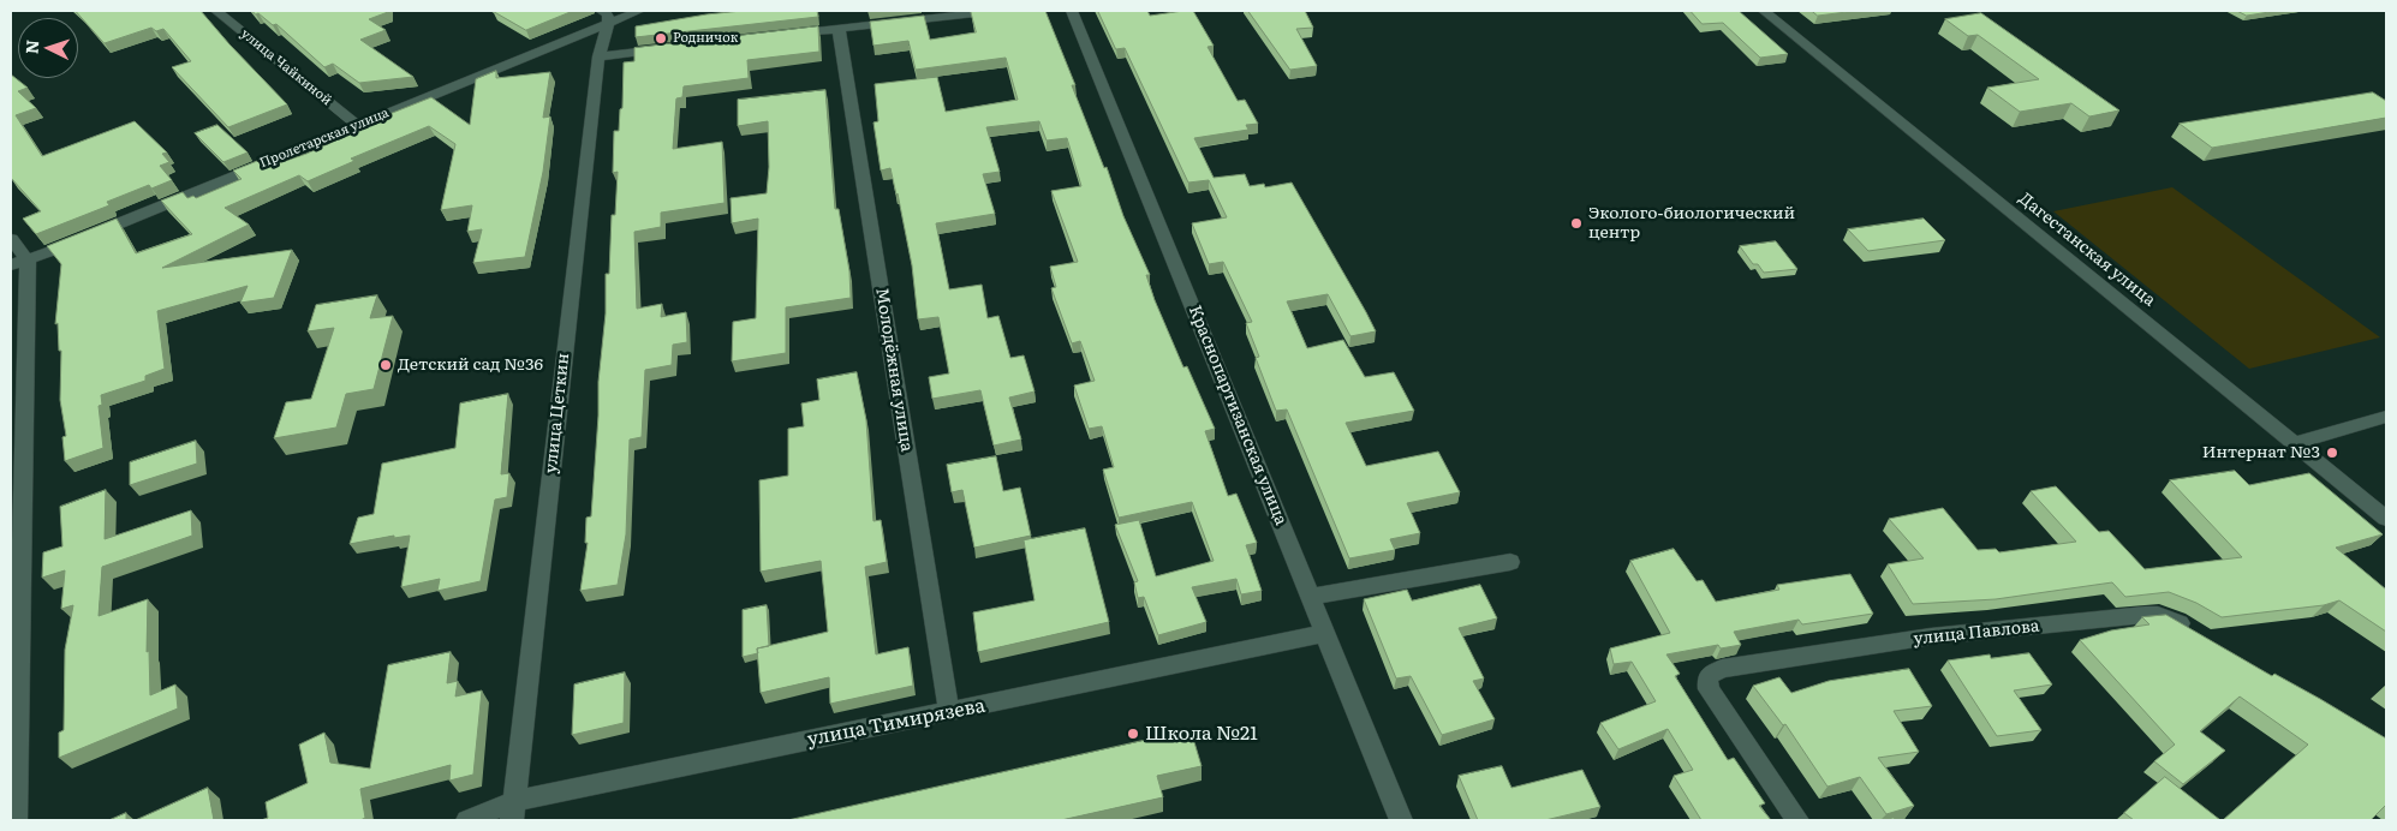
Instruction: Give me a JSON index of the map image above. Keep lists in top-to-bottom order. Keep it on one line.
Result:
{"streets":{"street":["улица Чайкиной","Пролетарская улица","Дагестанская улица","Молодёжная улица","улица Цеткин","Краснопартизанская улица","улица Павлова","улица Тимирязева"]},"crossings":[["улица Чайкиной","Пролетарская улица"],["Пролетарская улица","улица Цеткин"],["Молодёжная улица","улица Тимирязева"],["улица Цеткин","улица Тимирязева"],["Краснопартизанская улица","улица Тимирязева"]],"places":["Родничок","Эколого-биологический центр","Детский сад №36","Интернат №3","Школа №21"],"north":"left"}
